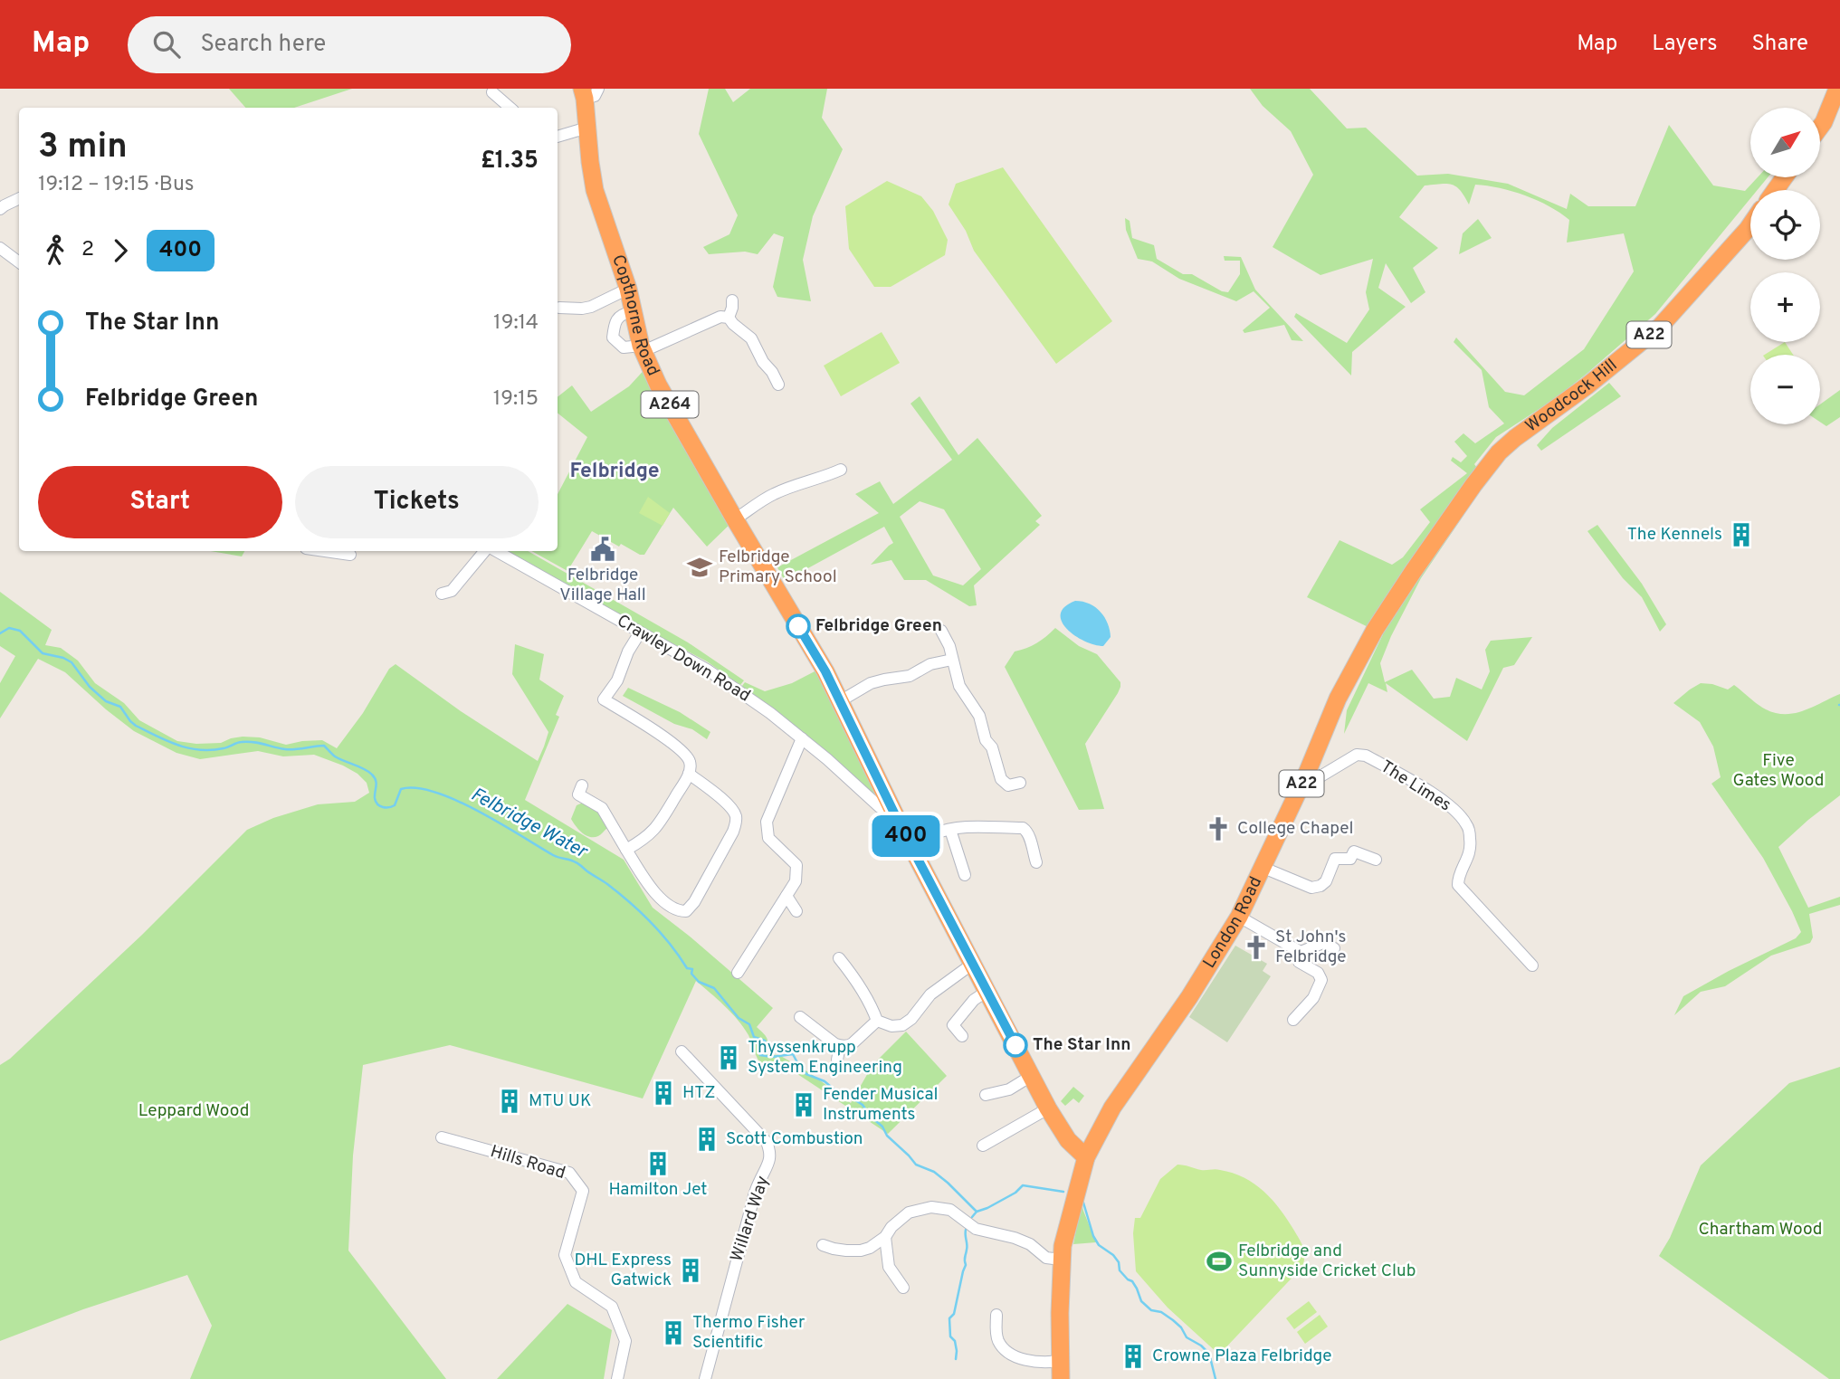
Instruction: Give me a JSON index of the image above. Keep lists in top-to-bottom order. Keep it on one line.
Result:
{"streets":{"highway":["Copthorne Road","A22","Woodcock Hill","A264","London Road"],"street":["Crawley Down Road","The Limes","Hills Road","Willard Way"]},"crossings":[["Copthorne Road","Crawley Down Road"],["Copthorne Road","London Road"],["Woodcock Hill","London Road"],["The Limes","London Road"]],"districts":["Felbridge"],"water":["Felbridge Water"],"parks":["Five Gates Wood","Leppard Wood","Chartham Wood"],"places":{"building":["The Kennels","Thyssenkrupp System Engineering","HTZ","MTU UK","Fender Musical Instruments","Scott Combustion","Hamilton Jet","DHL Express Gatwick","Thermo Fisher Scientific","Crowne Plaza Felbridge"],"public building":["Felbridge Village Hall"],"school or university":["Felbridge Primary School"],"other":["Felbridge Green","The Star Inn"],"church":["College Chapel","St John's Felbridge"],"sports":["Felbridge and Sunnyside Cricket Club"]},"lines":["bus line 400"],"north":"top right","page":{"header":"Map","search":"Search here","nav":["Map","Layers","Share"],"on_map":"400","map_buttons":["+","−"],"heading":["3 min","19:12 – 19:15 · Bus","£1.35"],"legs":["2","400"],"list":[{"name":"The Star Inn","value":"19:14"},{"name":"Felbridge Green","value":"19:15"}],"buttons":["Start","Tickets"]}}
